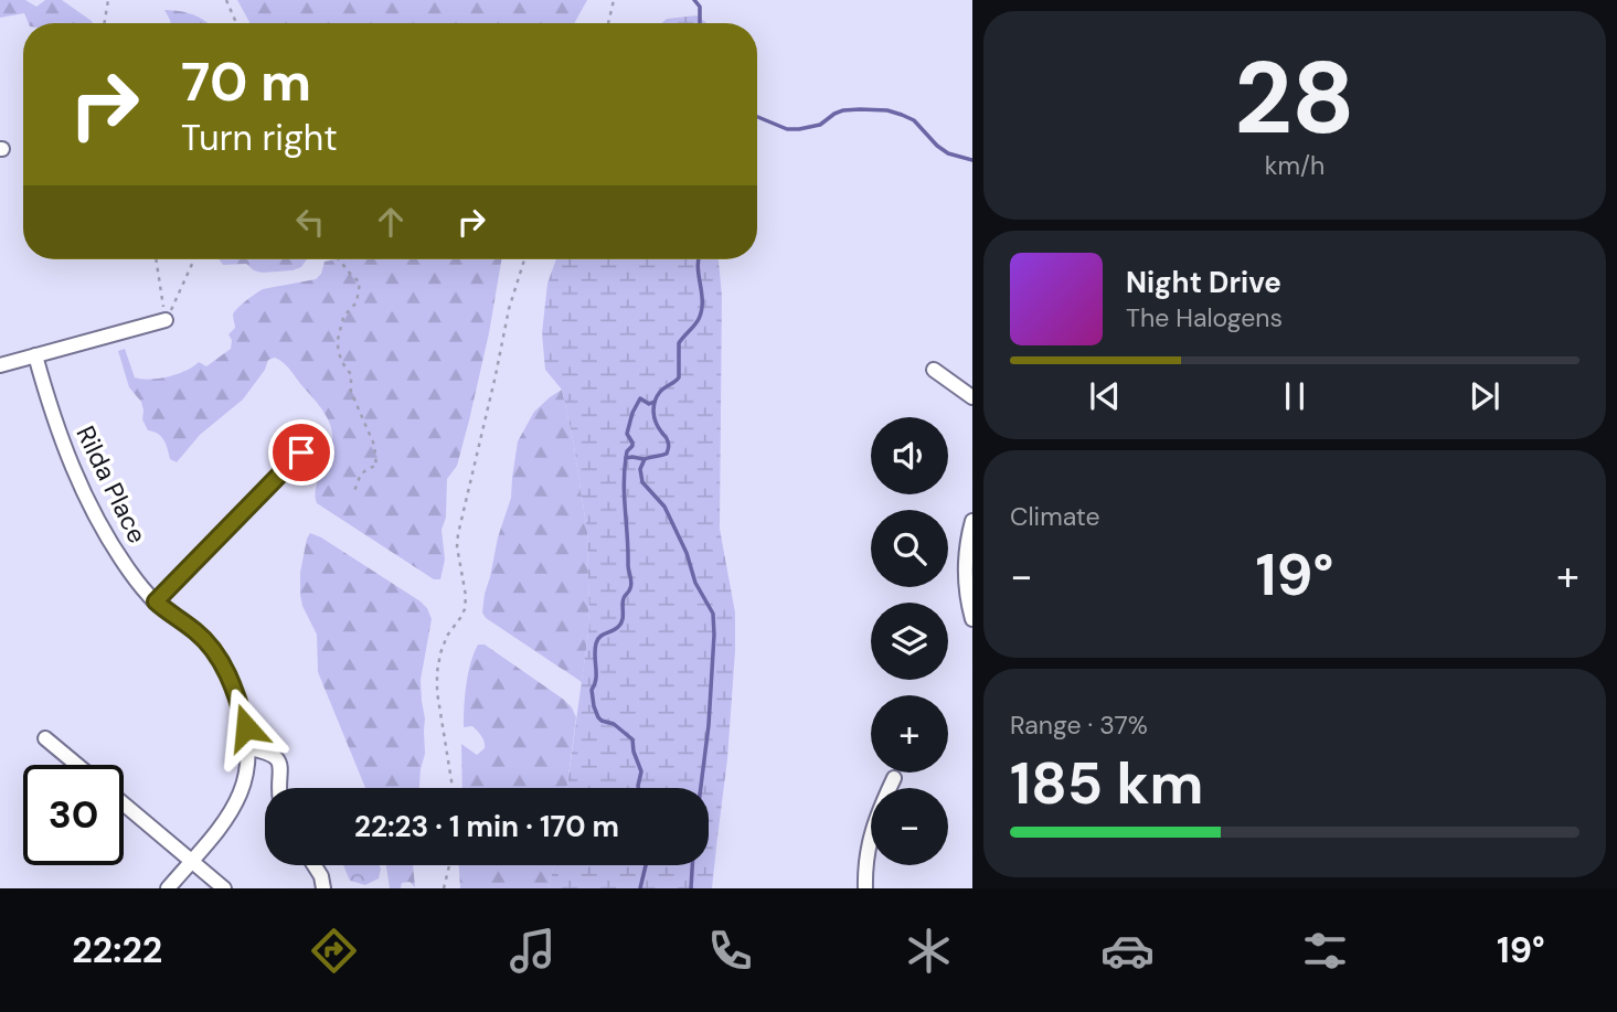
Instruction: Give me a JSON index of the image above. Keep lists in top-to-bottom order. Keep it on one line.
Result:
{"streets":{"street":["Rilda Place"]},"page":{"tile":[["28","km/h"],"Climate",["Range · 37%","185 km"]],"turn":["70 m","Turn right"],"song":["Night Drive","The Halogens"],"map_buttons":["+","−"],"heat":["−","19°","+"],"limit":"30","trip":"22:23 · 1 min · 170 m","tabs":["22:22","19°"]}}
